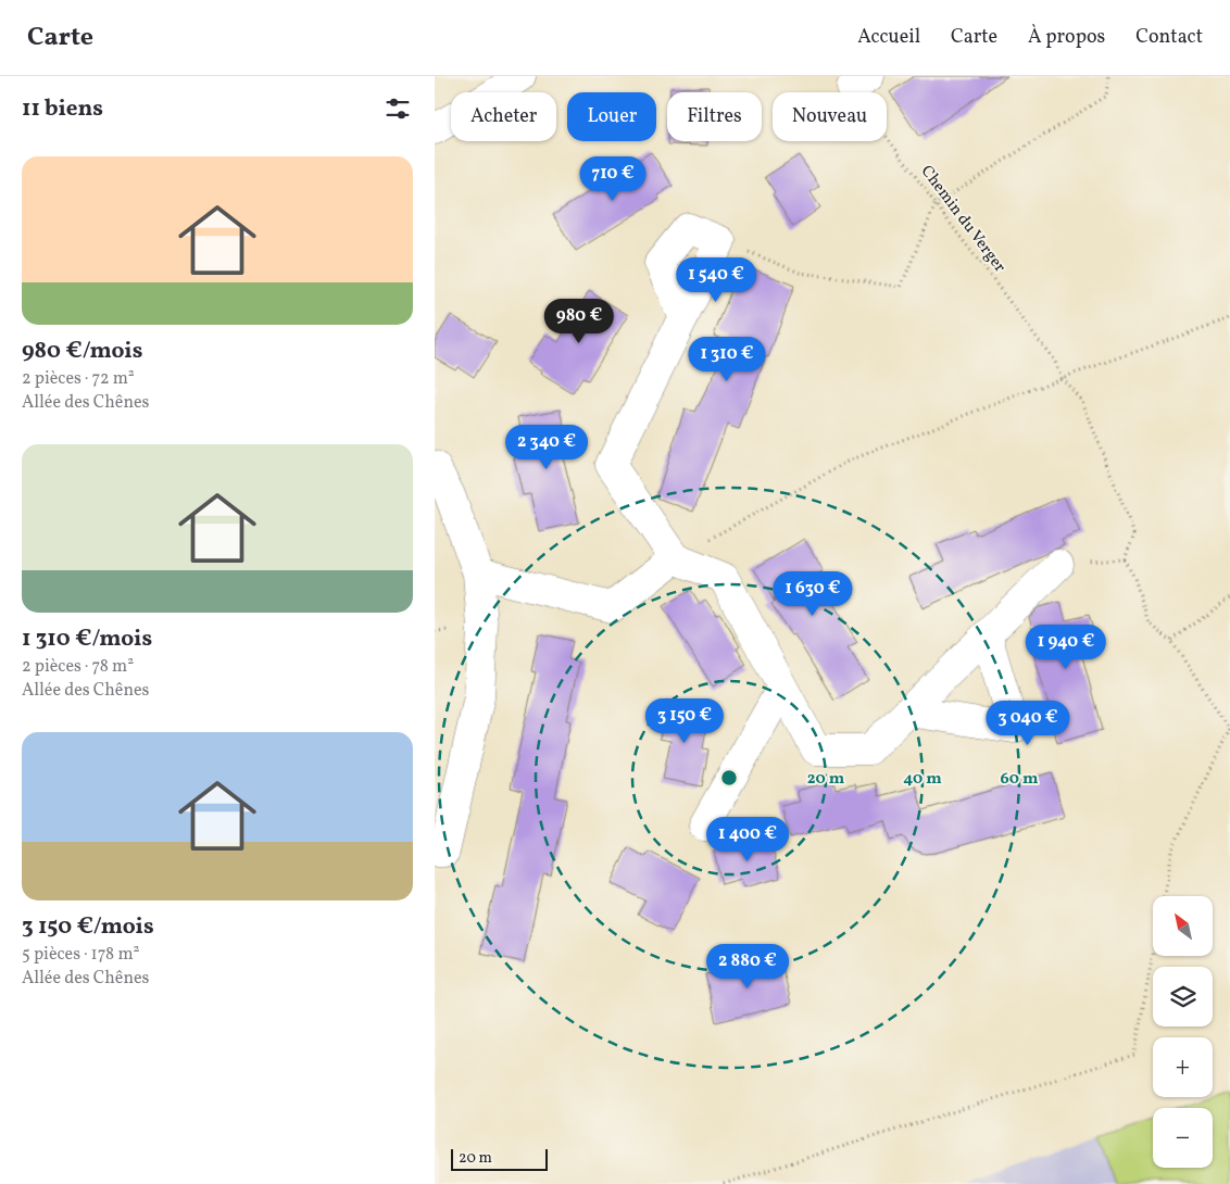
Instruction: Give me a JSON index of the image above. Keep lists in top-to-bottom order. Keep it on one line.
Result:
{"streets":{"path":["Chemin du Verger"]},"scale_bar":"20 m","north":"top left","page":{"header":"Carte","nav":["Accueil","Carte","À propos","Contact"],"heading":"11 biens","chip":["Acheter","Louer","Filtres","Nouveau"],"list":[{"name":"980 €/mois","note":"2 pièces · 72 m² · Allée des Chênes"},{"name":"1 310 €/mois","note":"2 pièces · 78 m² · Allée des Chênes"},{"name":"3 150 €/mois","note":"5 pièces · 178 m² · Allée des Chênes"}],"price":["710 €","1 540 €","980 €","1 310 €","2 340 €","1 630 €","1 940 €","3 150 €","3 040 €","1 400 €","2 880 €"],"map_buttons":["+","−"],"scale":"20 m"},"rings":["20 m","40 m","60 m"]}
